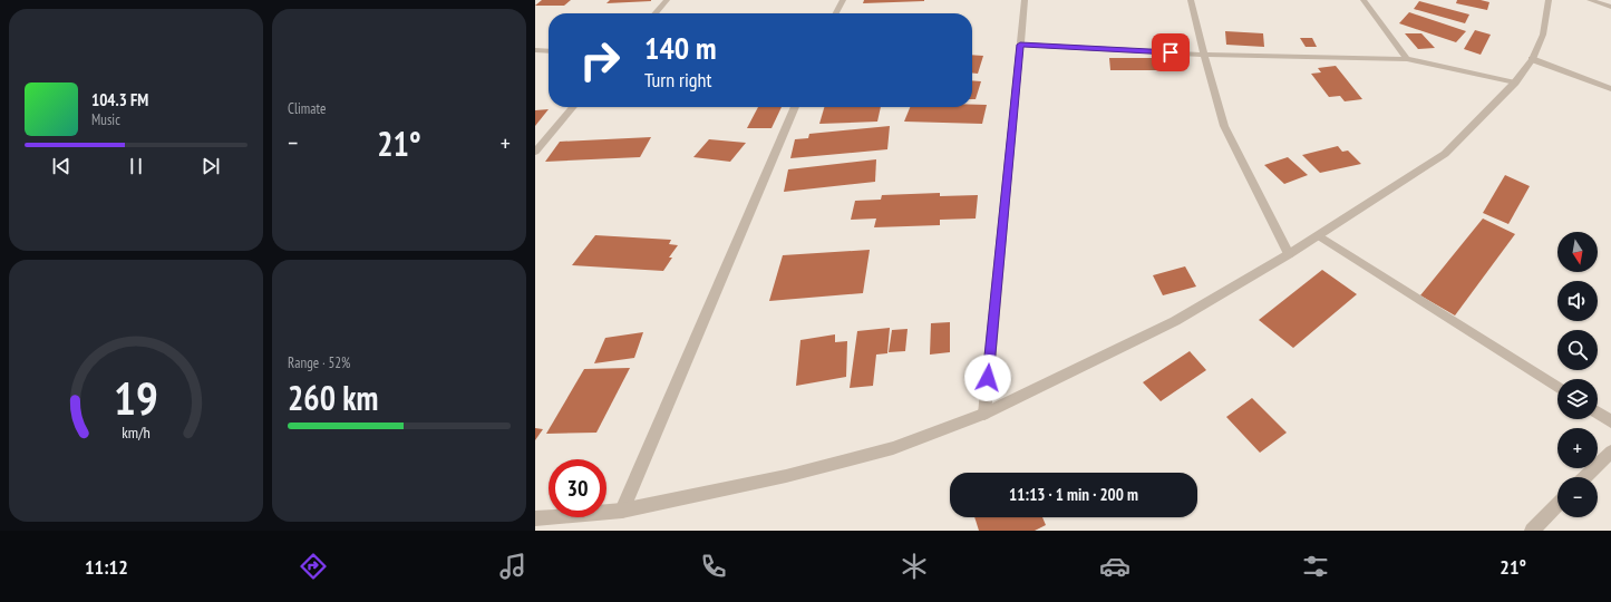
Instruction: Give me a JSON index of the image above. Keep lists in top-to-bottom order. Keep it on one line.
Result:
{"north":"bottom","page":{"tile":["Climate",["Range · 52%","260 km"]],"turn":["140 m","Turn right"],"song":["104.3 FM","Music"],"heat":["−","21°","+"],"map_buttons":["+","−"],"limit":"30","trip":"11:13 · 1 min · 200 m","tabs":["11:12","21°"],"gauge":["19","km/h"]}}
